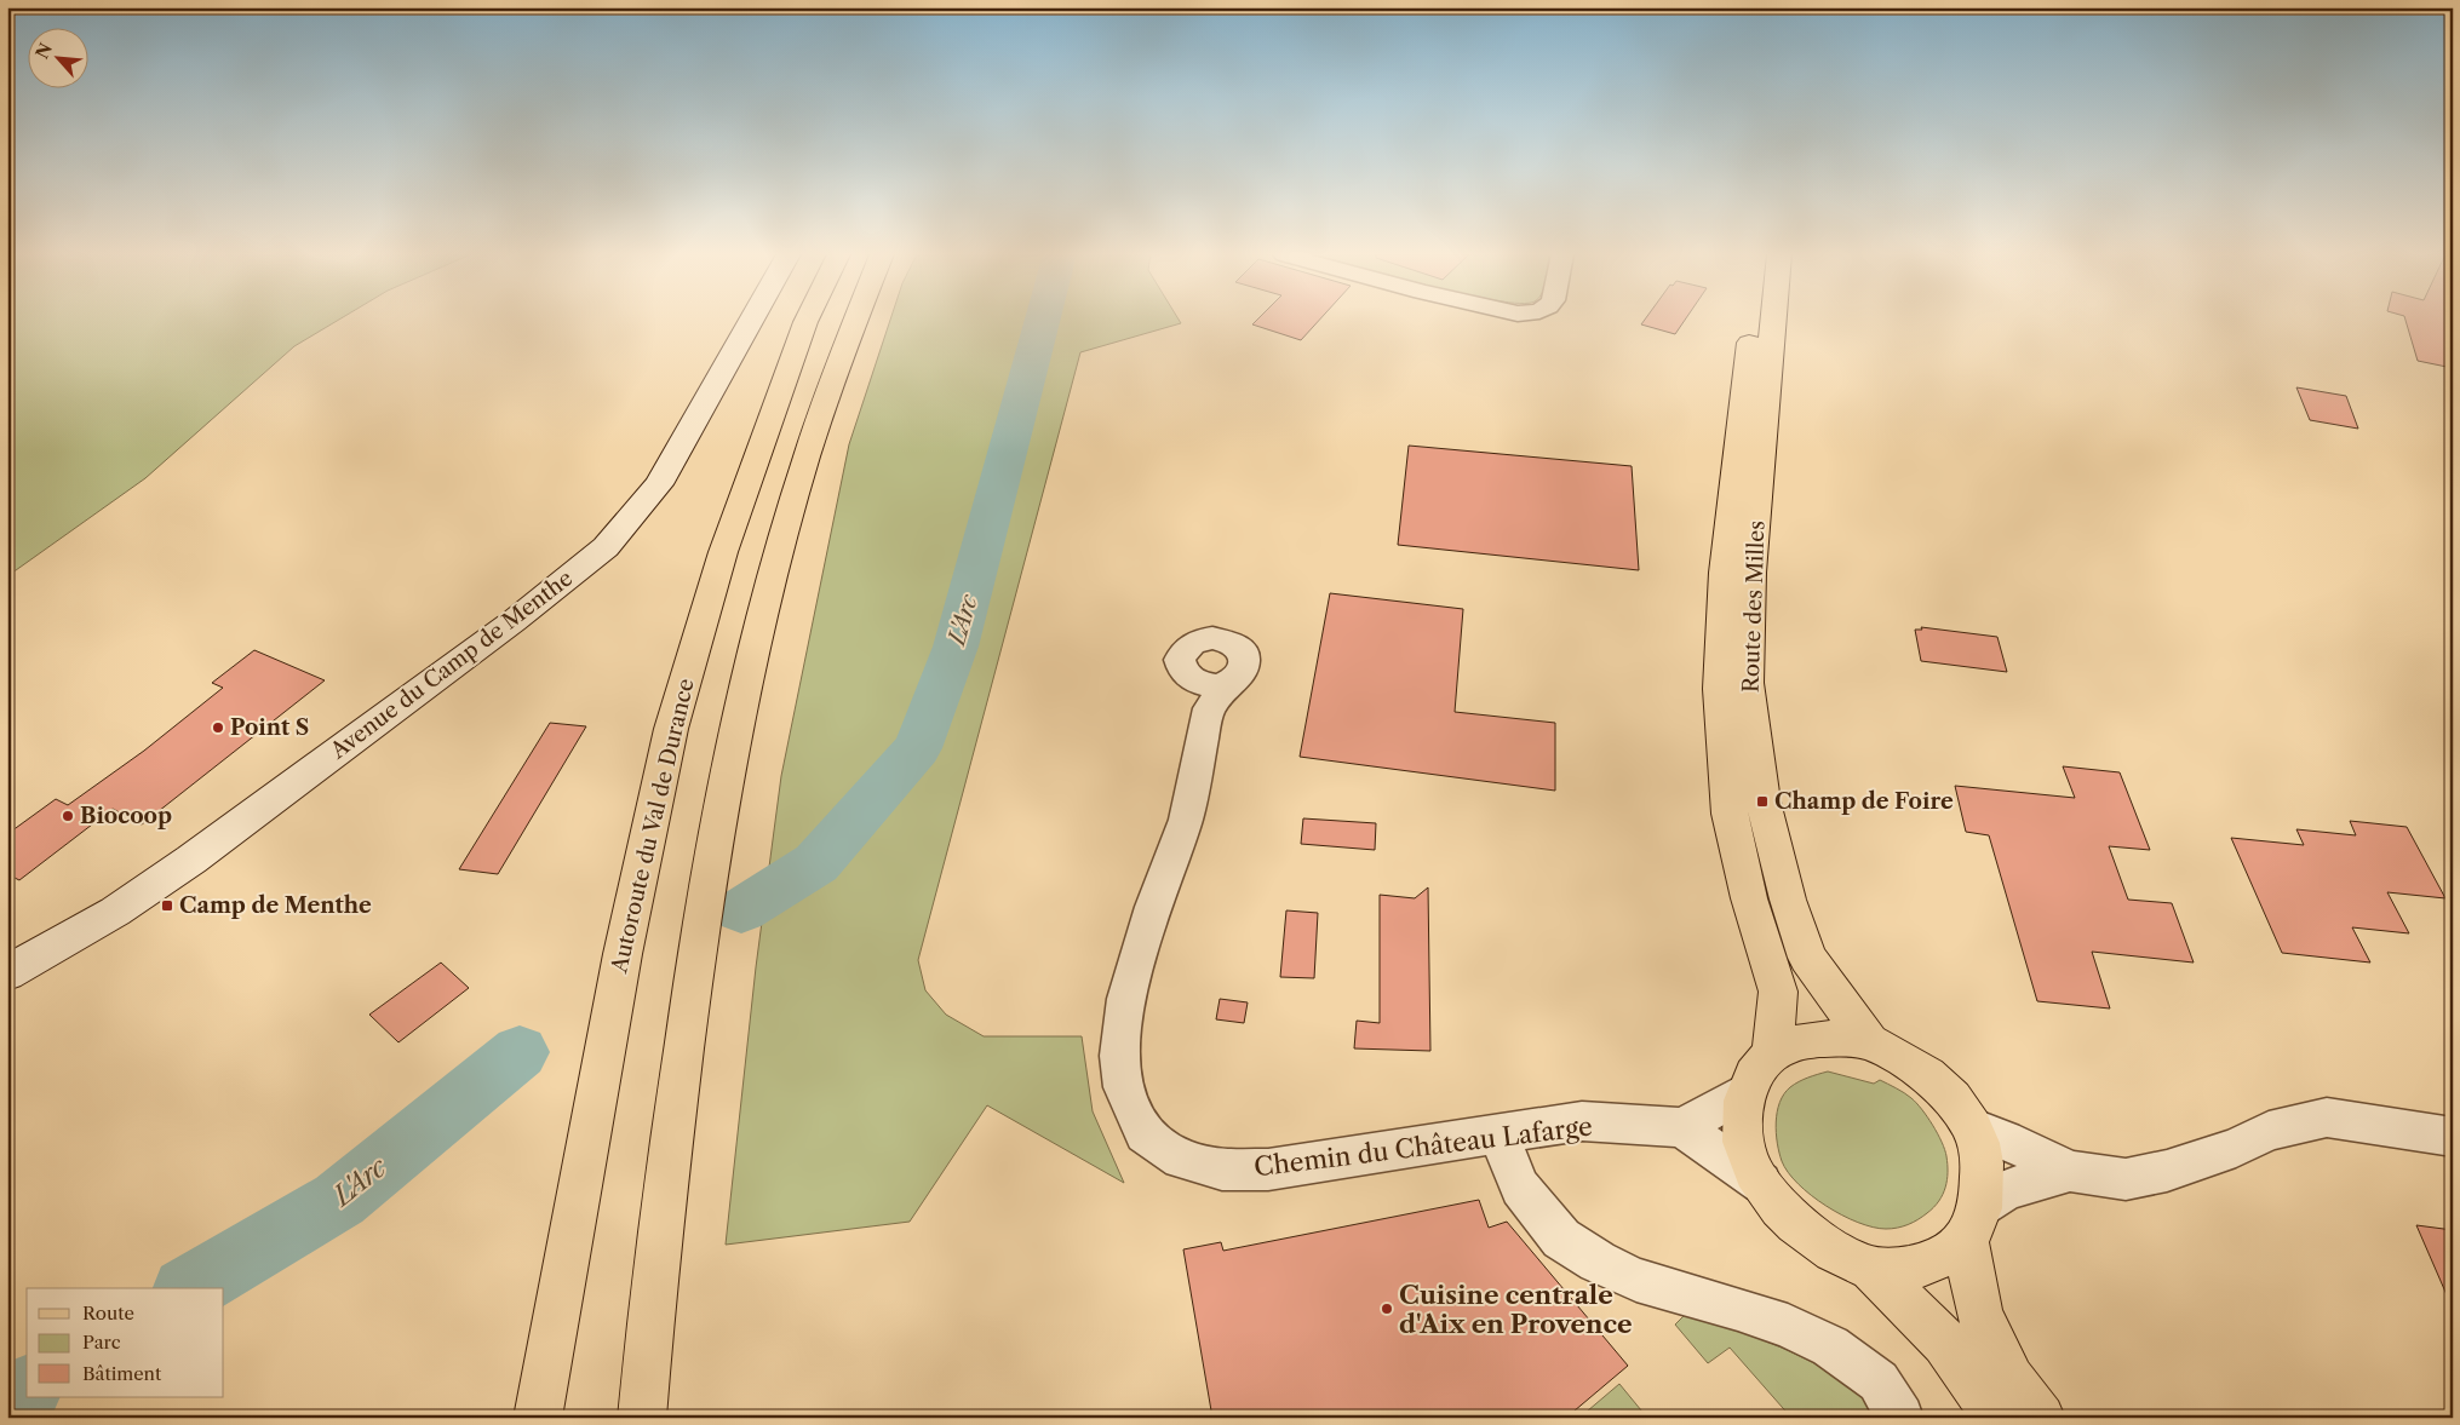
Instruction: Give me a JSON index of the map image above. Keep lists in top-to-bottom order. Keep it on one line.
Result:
{"streets":{"main road":["Route des Milles","Avenue du Camp de Menthe","Autoroute du Val de Durance"],"street":["Chemin du Château Lafarge"]},"water":["L'Arc"],"places":{"other":["Point S","Biocoop","Cuisine centrale d'Aix en Provence"],"transit":["Champ de Foire","Camp de Menthe"]},"legend":["Route","Parc","Bâtiment"],"north":"top left"}
